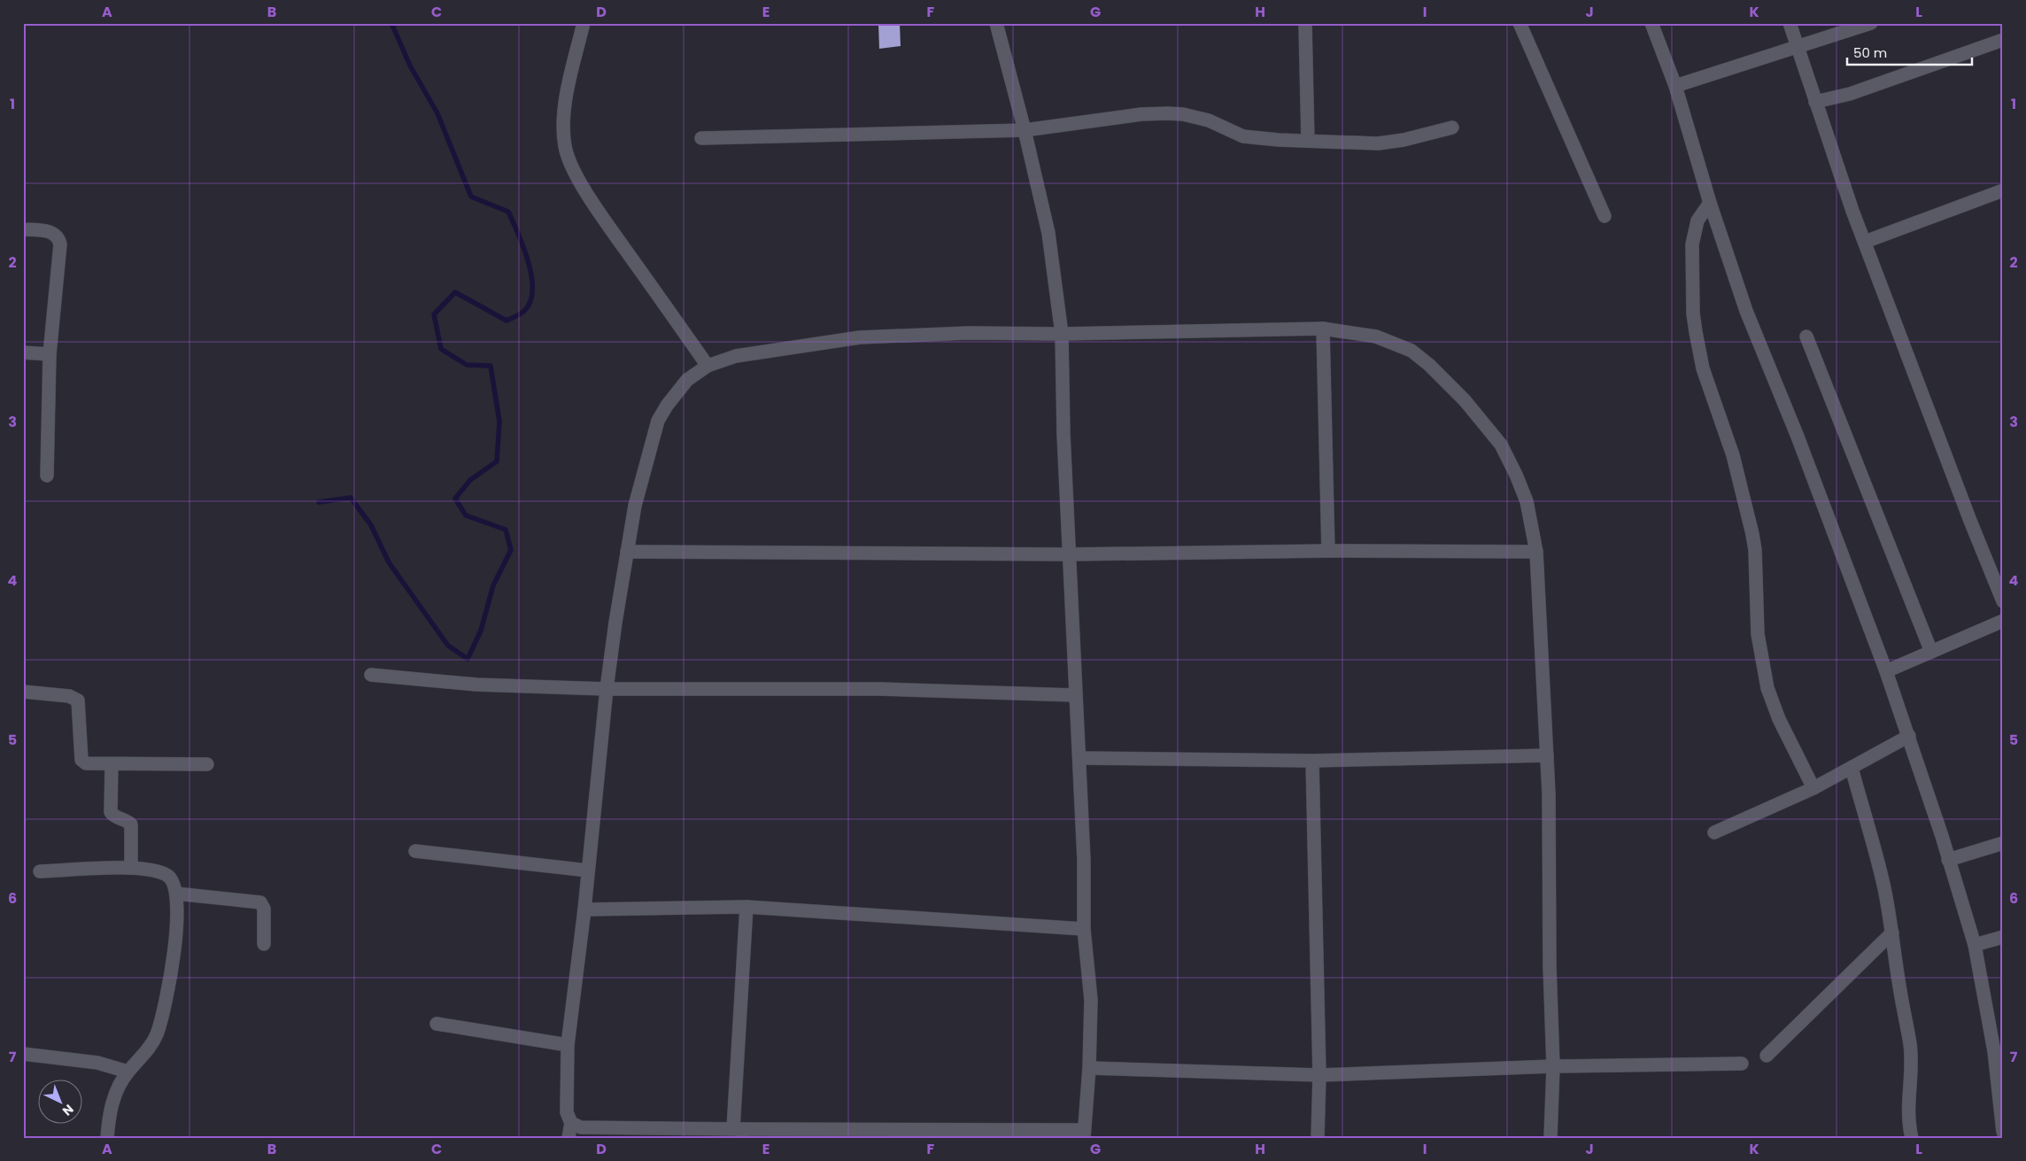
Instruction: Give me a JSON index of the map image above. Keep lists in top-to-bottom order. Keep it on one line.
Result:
{"scale_bar":"50 m","north":"bottom right","grid":{"columns":["A","B","C","D","E","F","G","H","I","J","K","L"],"rows":["1","2","3","4","5","6","7"]}}
